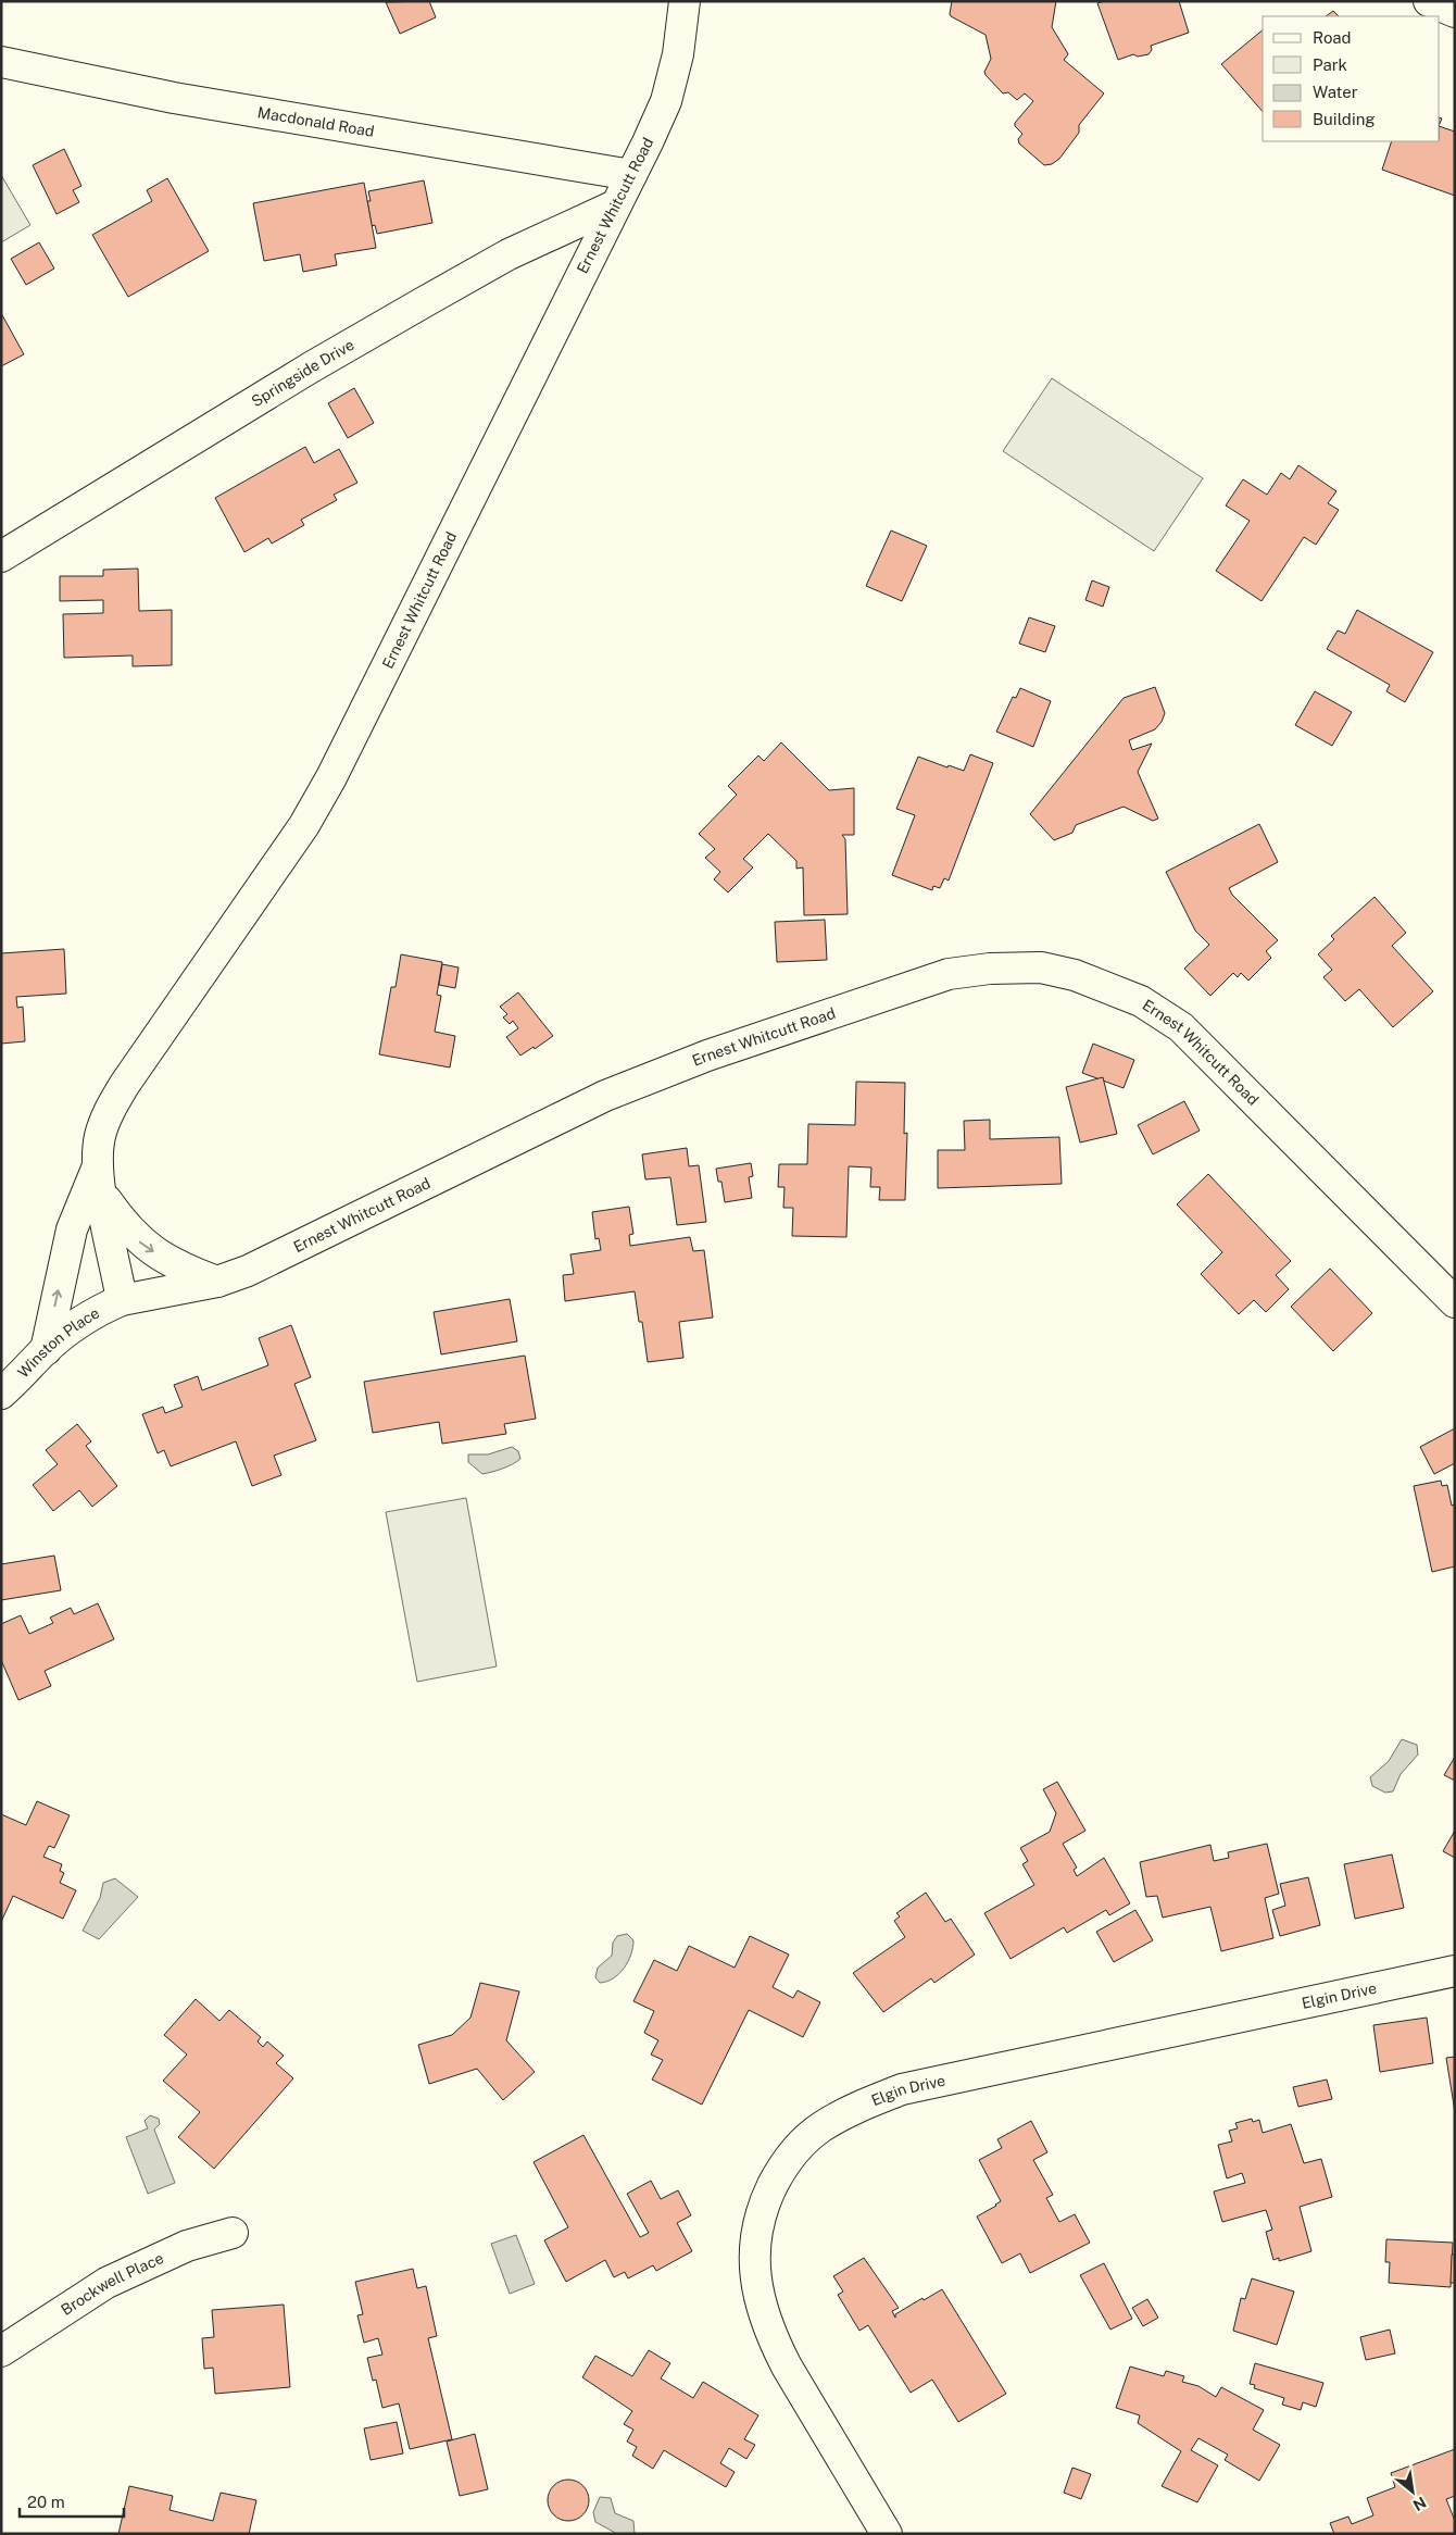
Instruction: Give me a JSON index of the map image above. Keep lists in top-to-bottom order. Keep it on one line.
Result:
{"streets":{"street":["Macdonald Road","Ernest Whitcutt Road","Springside Drive","Winston Place","Elgin Drive","Brockwell Place"]},"crossings":[["Macdonald Road","Ernest Whitcutt Road"],["Ernest Whitcutt Road","Springside Drive"],["Ernest Whitcutt Road","Winston Place"]],"legend":["Road","Park","Water","Building"],"scale_bar":"20 m","north":"bottom right"}
